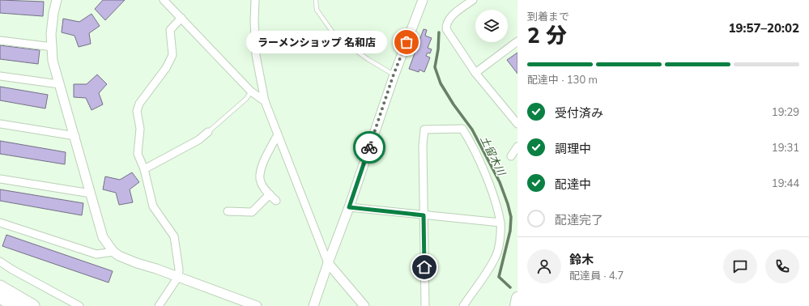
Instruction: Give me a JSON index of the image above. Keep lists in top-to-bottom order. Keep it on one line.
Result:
{"water":["土留木川"],"places":["ラーメンショップ 名和店"],"page":{"heading":["2 分","到着まで","19:57–20:02"],"panel":["鈴木","配達員 · 4.7"],"bubble":"ラーメンショップ 名和店","bar":"配達中 · 130 m","list":[["受付済み","19:29"],["調理中","19:31"],["配達中","19:44"],"配達完了"]}}
